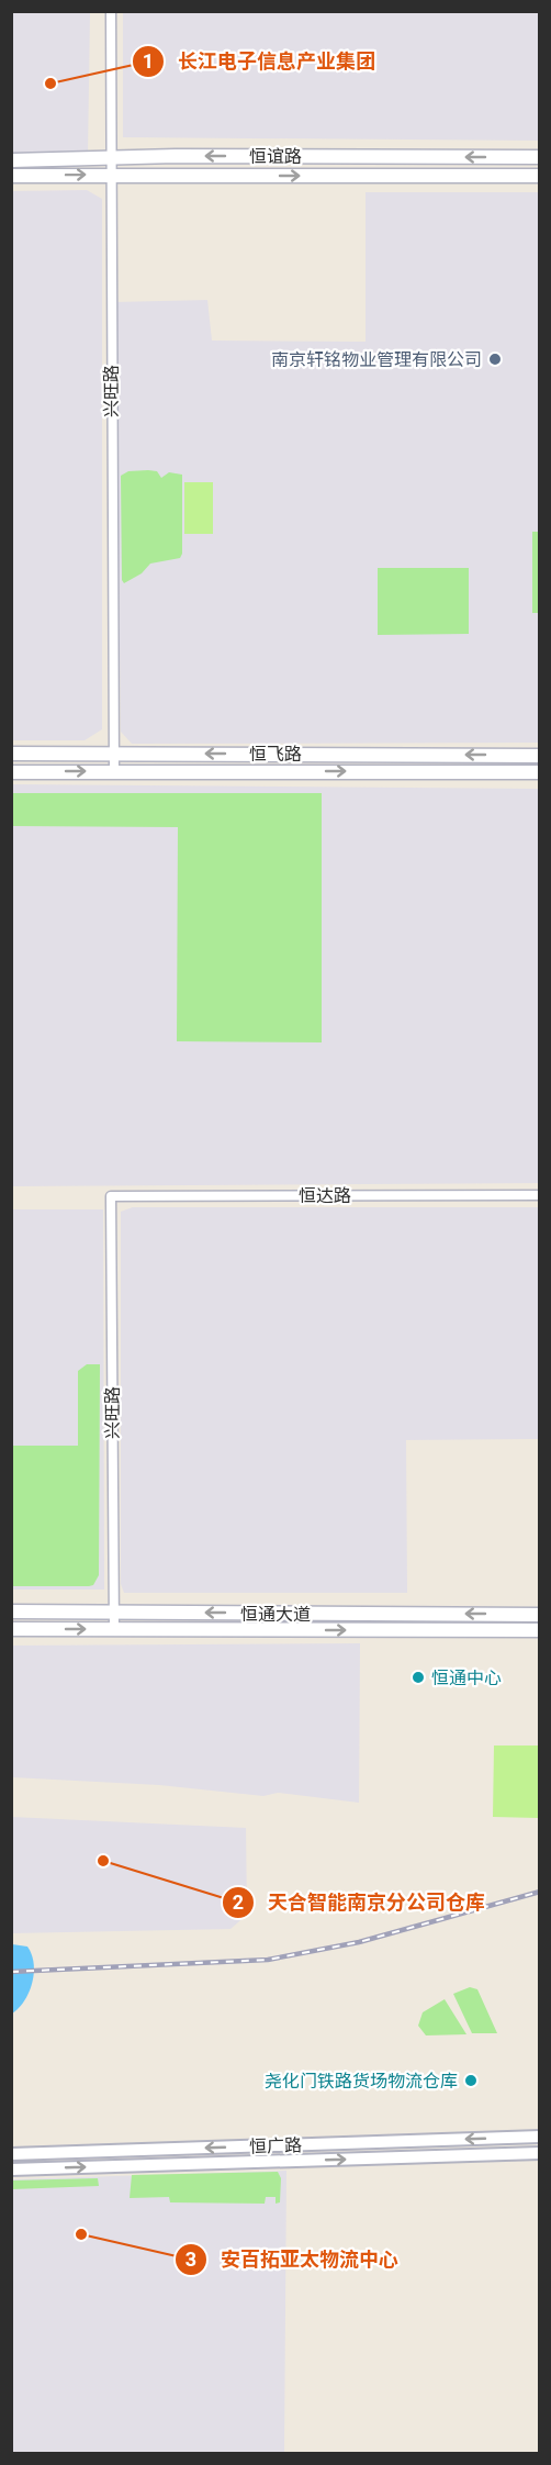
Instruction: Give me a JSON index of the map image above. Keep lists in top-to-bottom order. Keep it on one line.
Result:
{"streets":{"main road":["恒谊路","恒飞路","恒通大道"],"street":["兴旺路","恒达路","恒广路"]},"crossings":[["恒谊路","兴旺路"],["兴旺路","恒飞路"],["兴旺路","恒达路"],["兴旺路","恒通大道"]],"places":["长江电子信息产业集团","南京轩铭物业管理有限公司","恒通中心","天合智能南京分公司仓库","尧化门铁路货场物流仓库","安百拓亚太物流中心"]}
